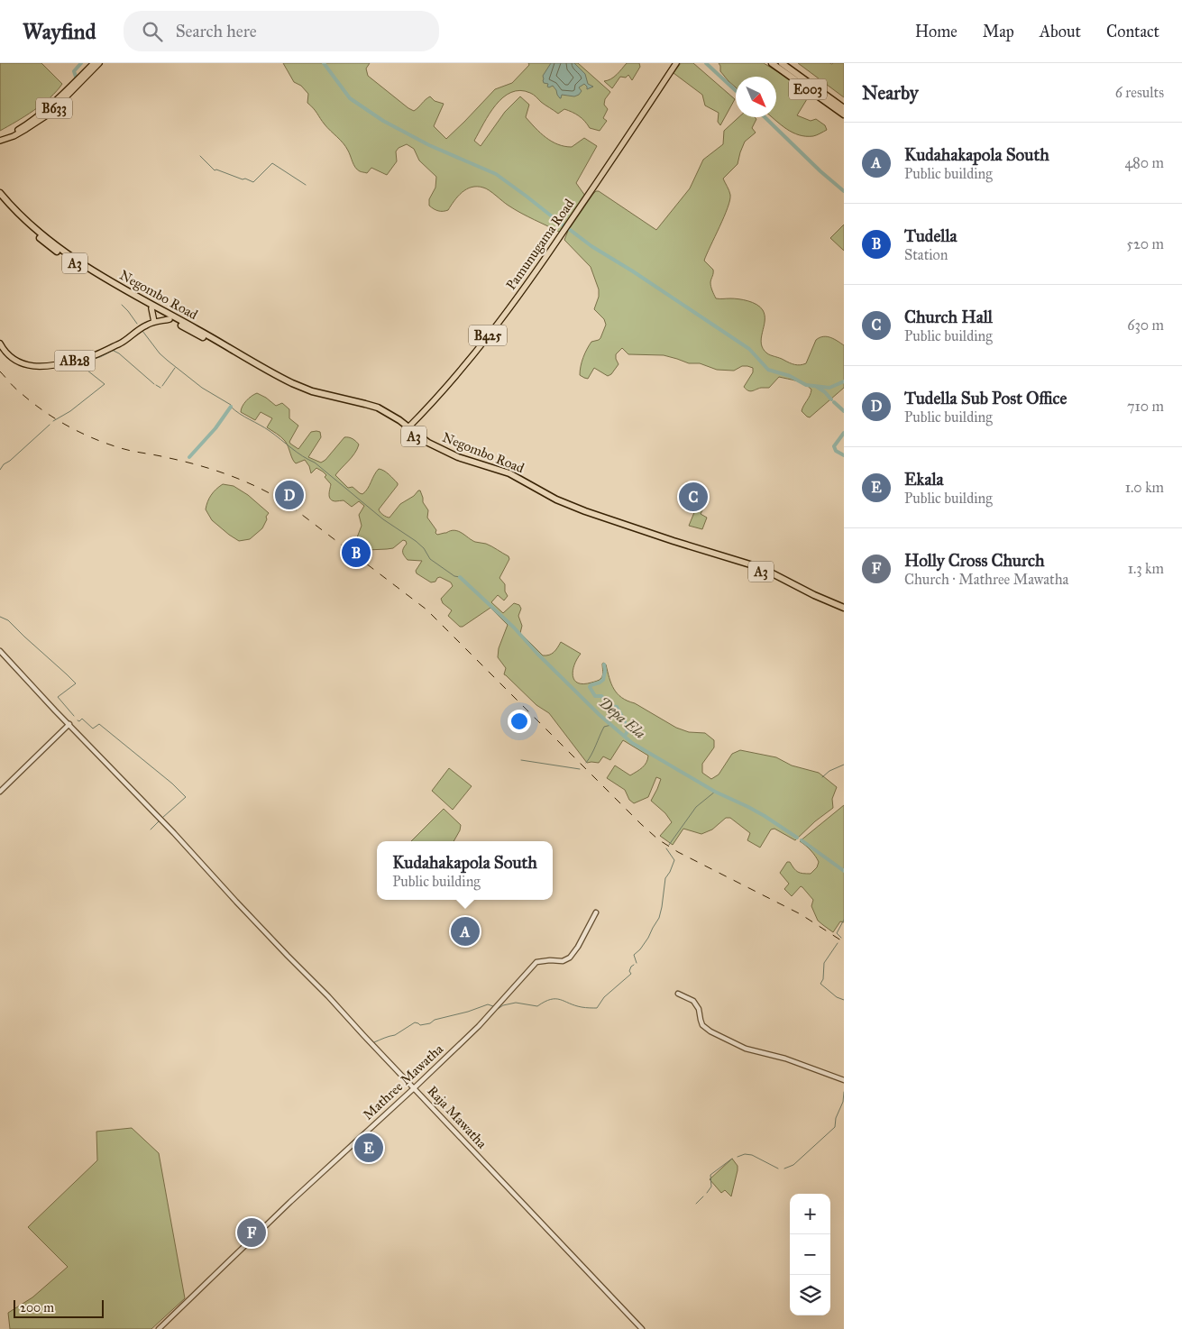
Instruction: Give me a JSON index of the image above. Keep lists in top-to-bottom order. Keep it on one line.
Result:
{"streets":{"highway":["E003","A3","Negombo Road"],"main road":["B633","Pamunugama Road","B425","AB28"],"street":["Mathree Mawatha","Raja Mawatha"]},"crossings":[["Pamunugama Road","Negombo Road"],["Mathree Mawatha","Raja Mawatha"]],"water":["Depa Ela"],"scale_bar":"200 m","north":"bottom right","page":{"header":"Wayfind","search":"Search here","nav":["Home","Map","About","Contact"],"heading":["Nearby","6 results"],"list":[{"mark":"A","name":"Kudahakapola South","note":"Public building","value":"480 m"},{"mark":"B","name":"Tudella","note":"Station","value":"520 m"},{"mark":"C","name":"Church Hall","note":"Public building","value":"630 m"},{"mark":"D","name":"Tudella Sub Post Office","note":"Public building","value":"710 m"},{"mark":"E","name":"Ekala","note":"Public building","value":"1.0 km"},{"mark":"F","name":"Holly Cross Church","note":"Church · Mathree Mawatha","value":"1.3 km"}],"pins":["D","C","B","A","E","F"],"popup":["Kudahakapola South","Public building"],"map_buttons":["+","−"],"scale":"200 m"}}
